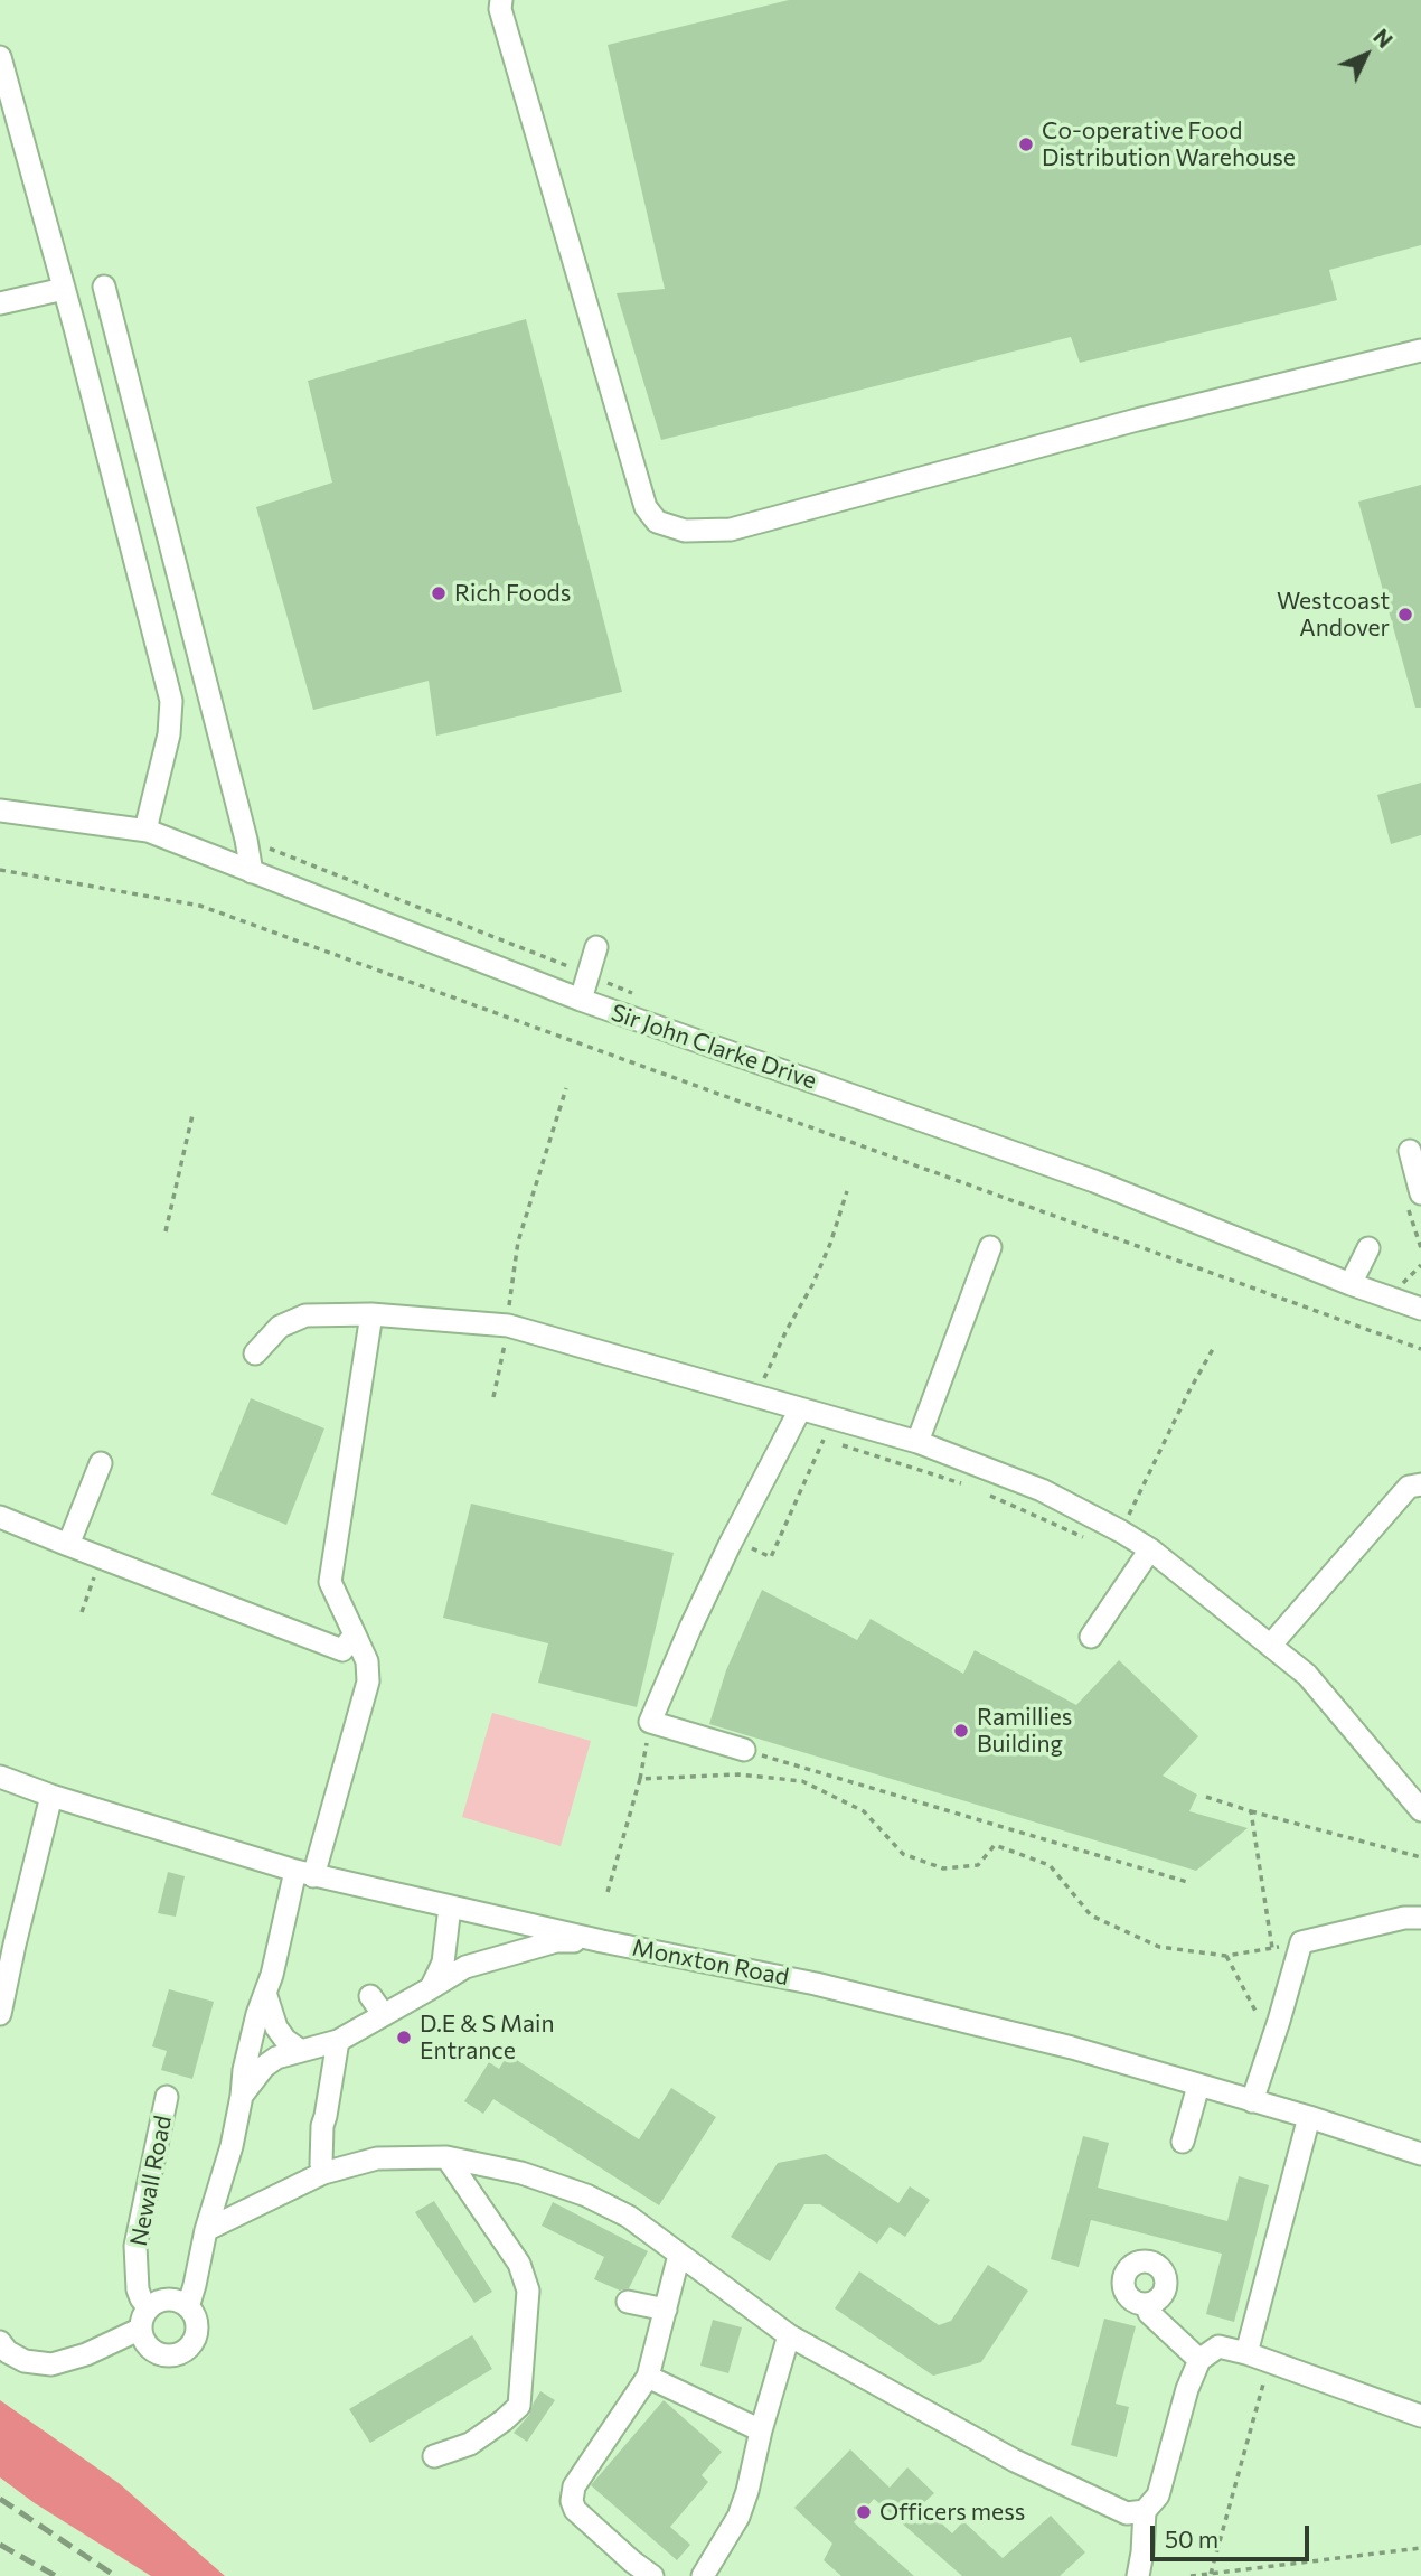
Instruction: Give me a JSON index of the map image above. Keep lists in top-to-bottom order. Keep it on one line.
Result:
{"streets":{"street":["Sir John Clarke Drive","Monxton Road","Newall Road"]},"places":["Co-operative Food Distribution Warehouse","Rich Foods","Westcoast Andover","Ramillies Building","D.E & S Main Entrance","Officers mess"],"scale_bar":"50 m","north":"top right"}
